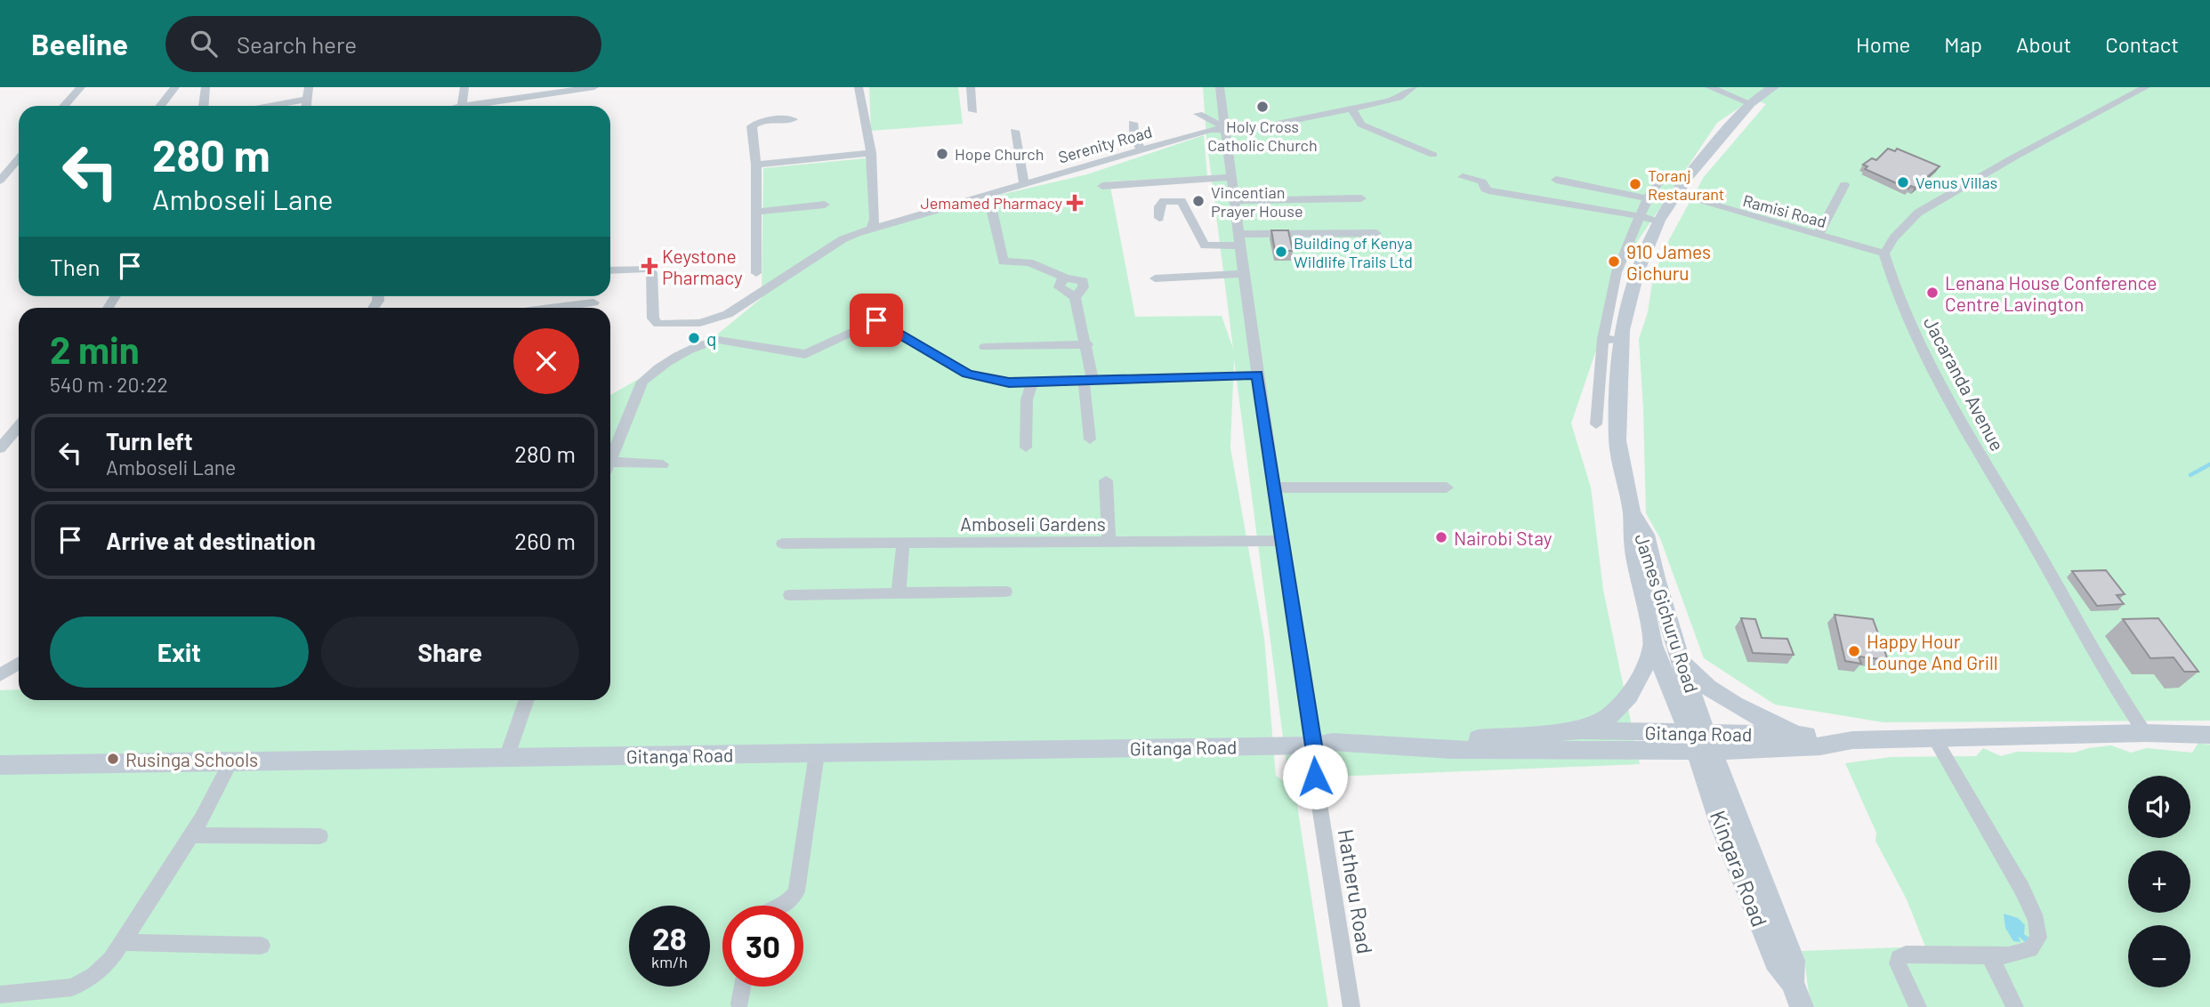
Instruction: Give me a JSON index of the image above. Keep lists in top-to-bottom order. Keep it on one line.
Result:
{"streets":{"main road":["James Gichuru Road","Gitanga Road","Kingara Road"],"street":["Serenity Road","Ramisi Road","Jacaranda Avenue","Amboseli Gardens","Hatheru Road"]},"crossings":[["Serenity Road","Hatheru Road"],["Ramisi Road","Jacaranda Avenue"],["Ramisi Road","James Gichuru Road"],["Jacaranda Avenue","Gitanga Road"],["Amboseli Gardens","Hatheru Road"],["James Gichuru Road","Gitanga Road"],["James Gichuru Road","Kingara Road"],["Gitanga Road","Kingara Road"],["Gitanga Road","Hatheru Road"]],"places":{"other":["Holy Cross Catholic Church","Hope Church","Venus Villas","Toranj Restaurant","Vincentian Prayer House","Building of Kenya Wildlife Trails Ltd","910 James Gichuru","Lenana House Conference Centre Lavington","q","Nairobi Stay","Happy Hour Lounge And Grill","Rusinga Schools"],"health":["Jemamed Pharmacy","Keystone Pharmacy"]},"page":{"header":"Beeline","search":"Search here","nav":["Home","Map","About","Contact"],"turn":["280 m","Amboseli Lane"],"then":"Then","heading":["2 min","540 m · 20:22"],"list":[{"name":"Turn left","note":"Amboseli Lane","value":"280 m"},{"name":"Arrive at destination","value":"260 m"}],"buttons":["Exit","Share"],"map_buttons":["+","−"],"speed":"28 km/h","limit":"30"}}
